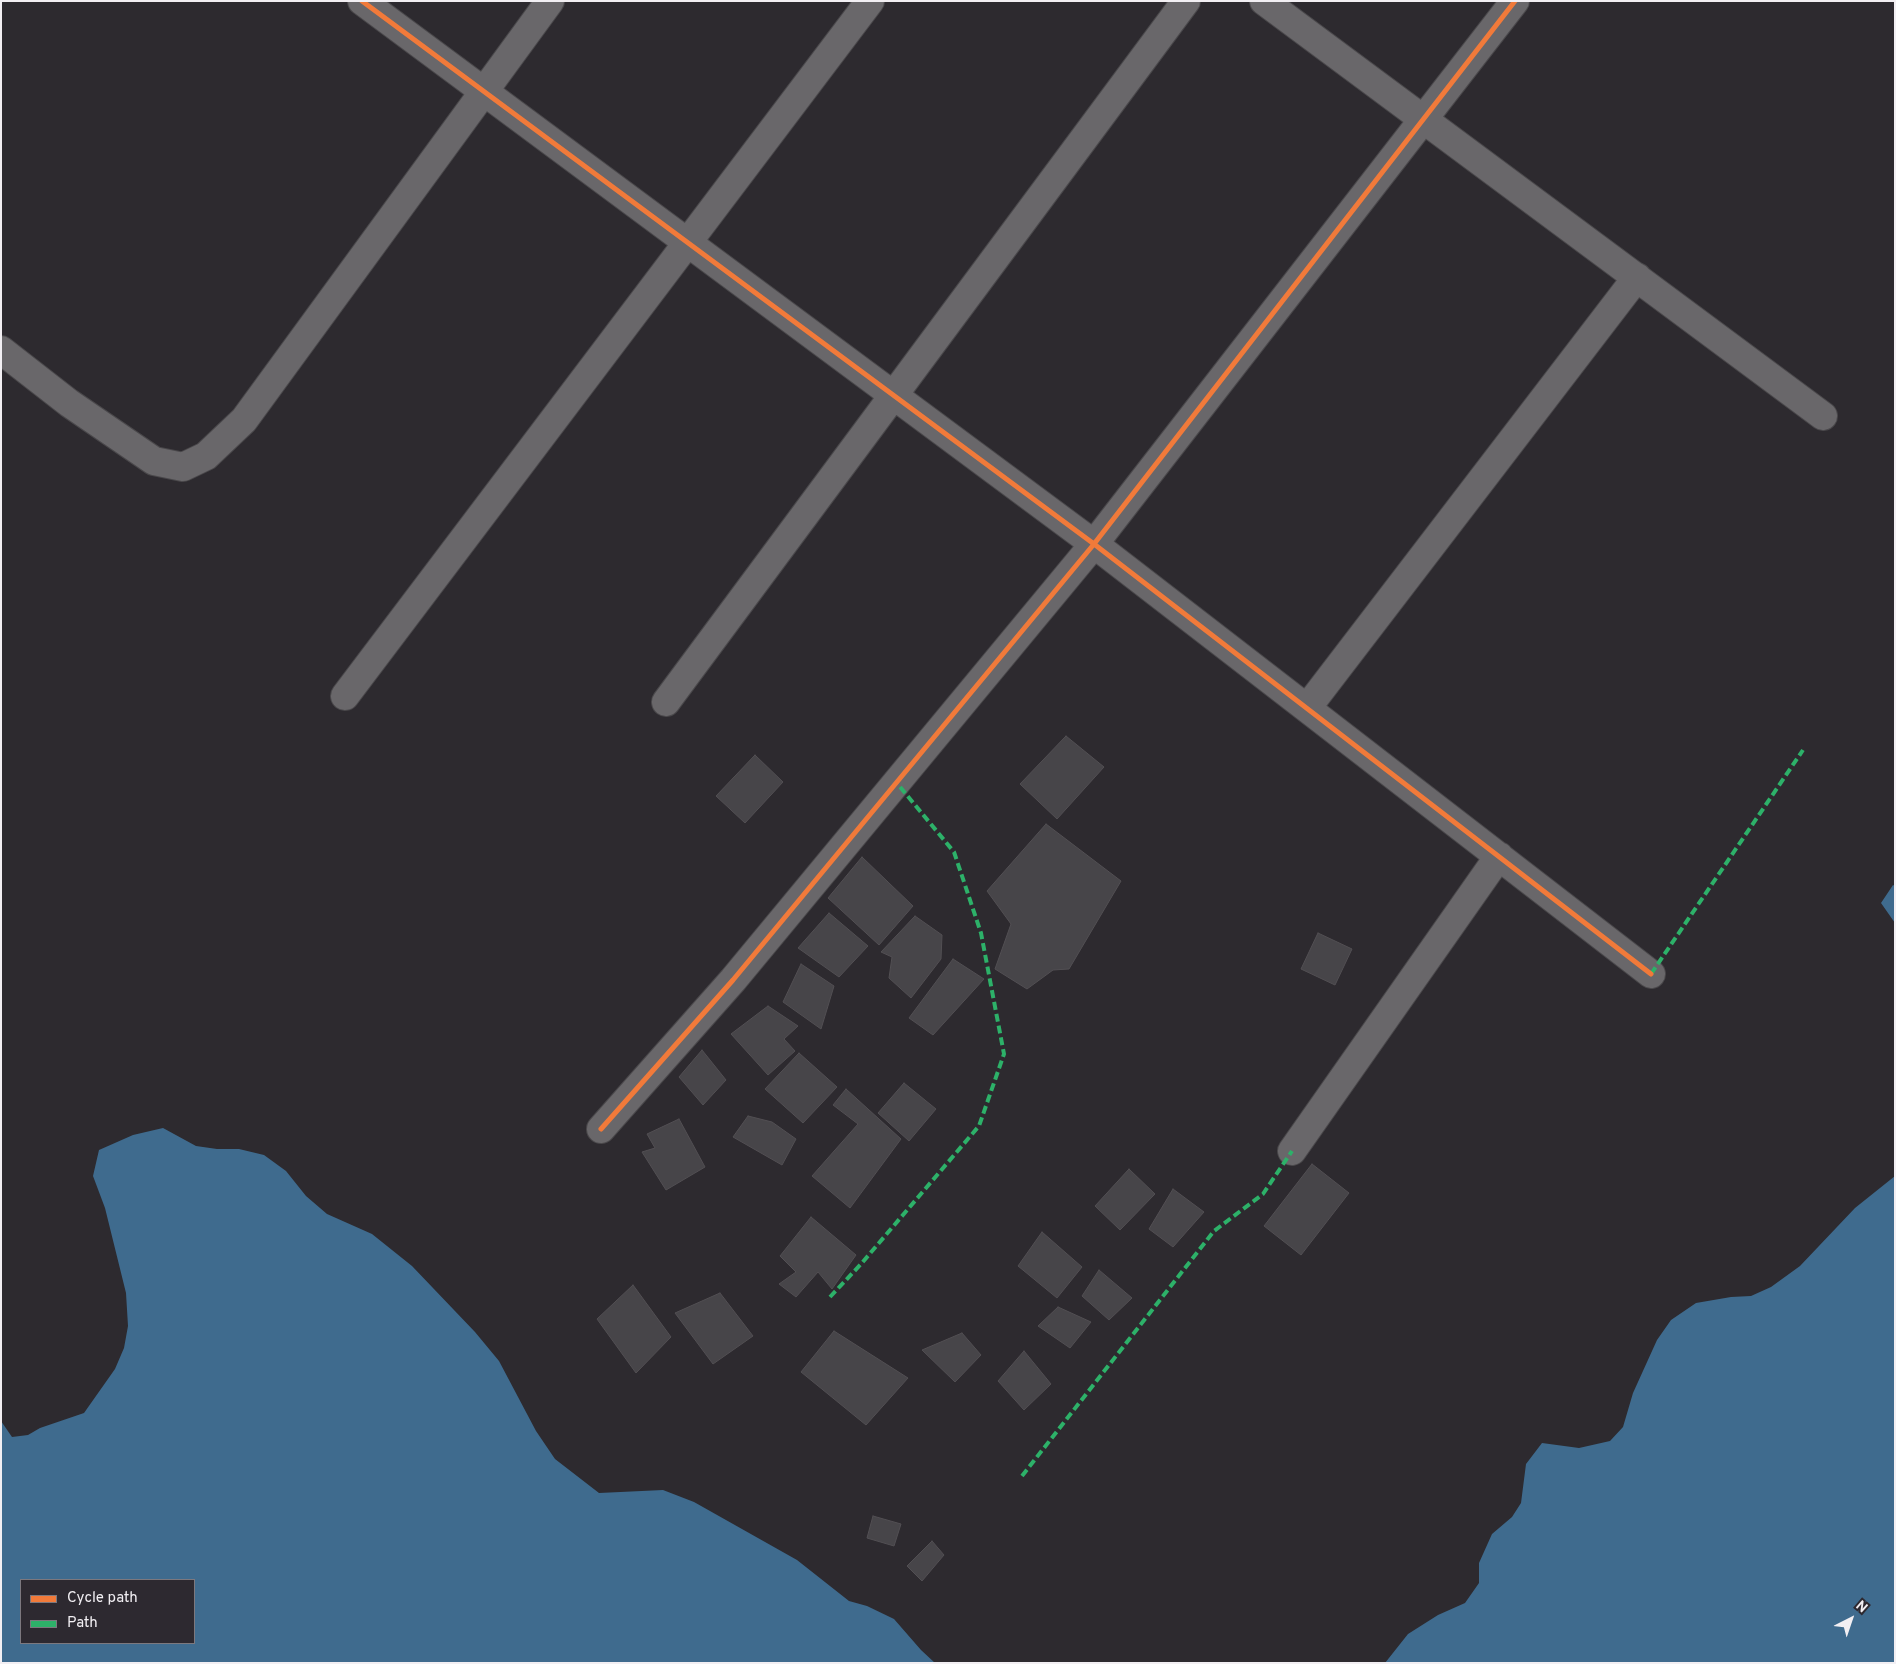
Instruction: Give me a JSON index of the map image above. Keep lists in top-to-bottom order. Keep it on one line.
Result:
{"legend":["Cycle path","Path"],"north":"top right"}
